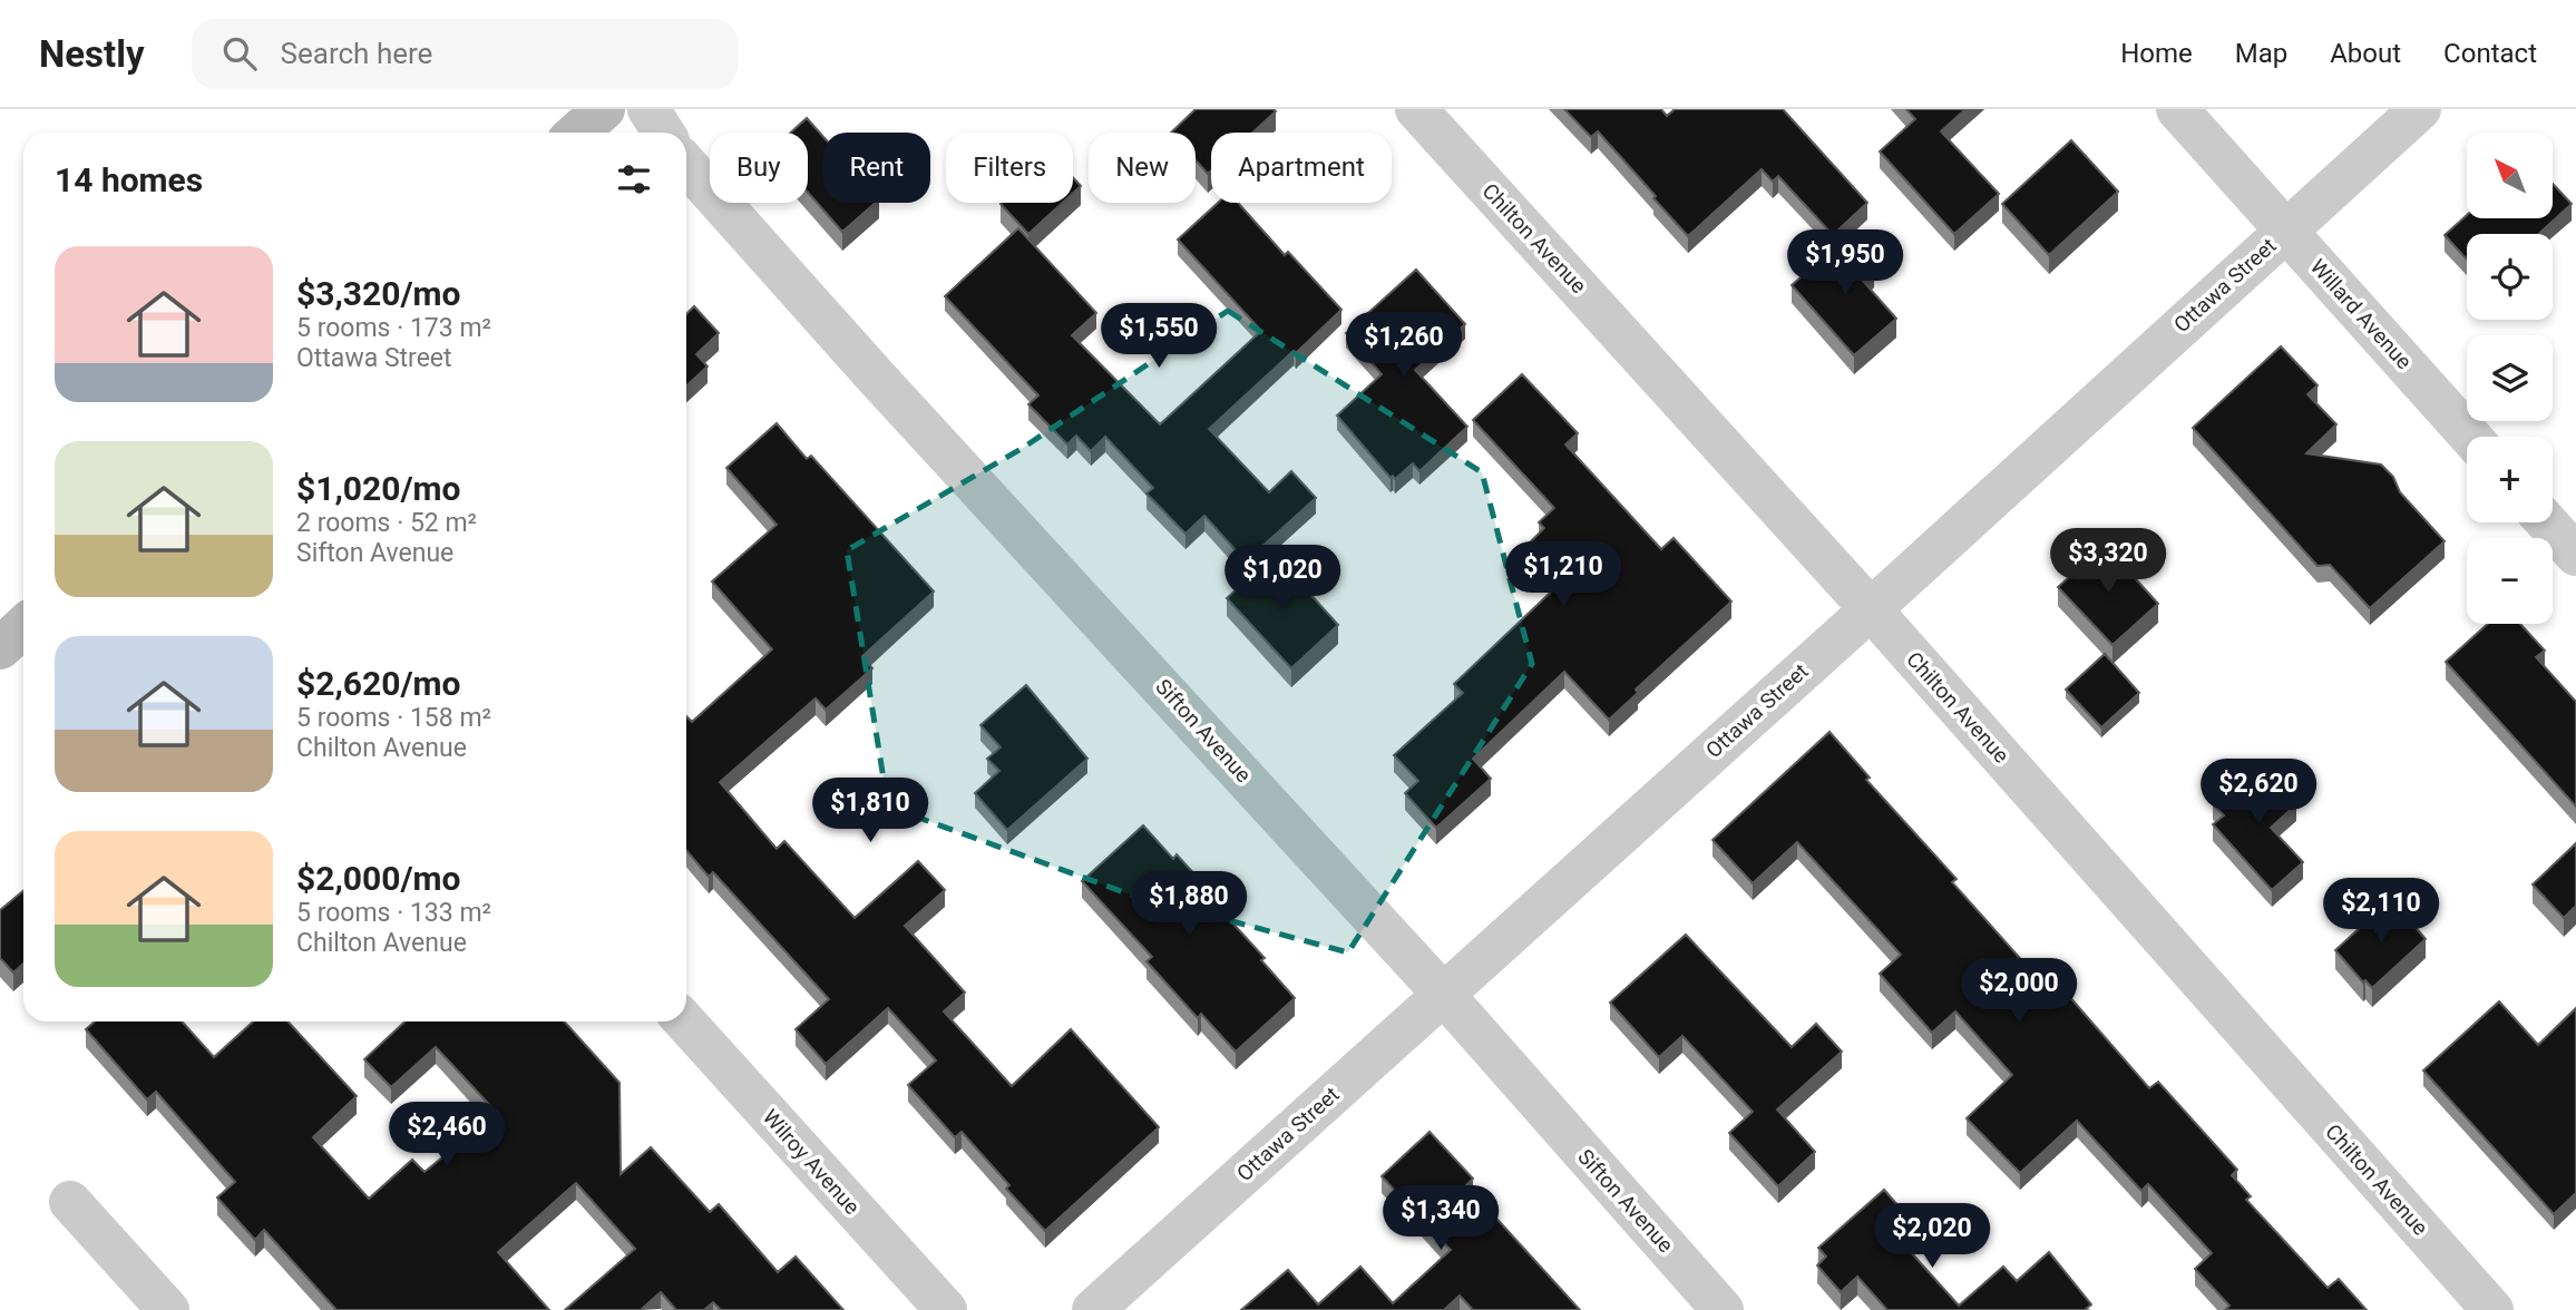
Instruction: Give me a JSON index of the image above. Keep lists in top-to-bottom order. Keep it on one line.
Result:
{"streets":{"street":["Chilton Avenue","Ottawa Street","Willard Avenue","Sifton Avenue","Wilroy Avenue"]},"crossings":[["Chilton Avenue","Ottawa Street"],["Ottawa Street","Willard Avenue"],["Ottawa Street","Sifton Avenue"]],"north":"top left","page":{"header":"Nestly","search":"Search here","nav":["Home","Map","About","Contact"],"map_buttons":["+","−"],"chip":["Buy","Rent","Filters","New","Apartment"],"heading":"14 homes","list":[{"name":"$3,320/mo","note":"5 rooms · 173 m² · Ottawa Street"},{"name":"$1,020/mo","note":"2 rooms · 52 m² · Sifton Avenue"},{"name":"$2,620/mo","note":"5 rooms · 158 m² · Chilton Avenue"},{"name":"$2,000/mo","note":"5 rooms · 133 m² · Chilton Avenue"}],"price":["$1,950","$1,550","$1,260","$3,320","$1,210","$1,020","$2,620","$1,810","$1,880","$2,110","$2,000","$2,460","$1,340","$2,020"]}}
